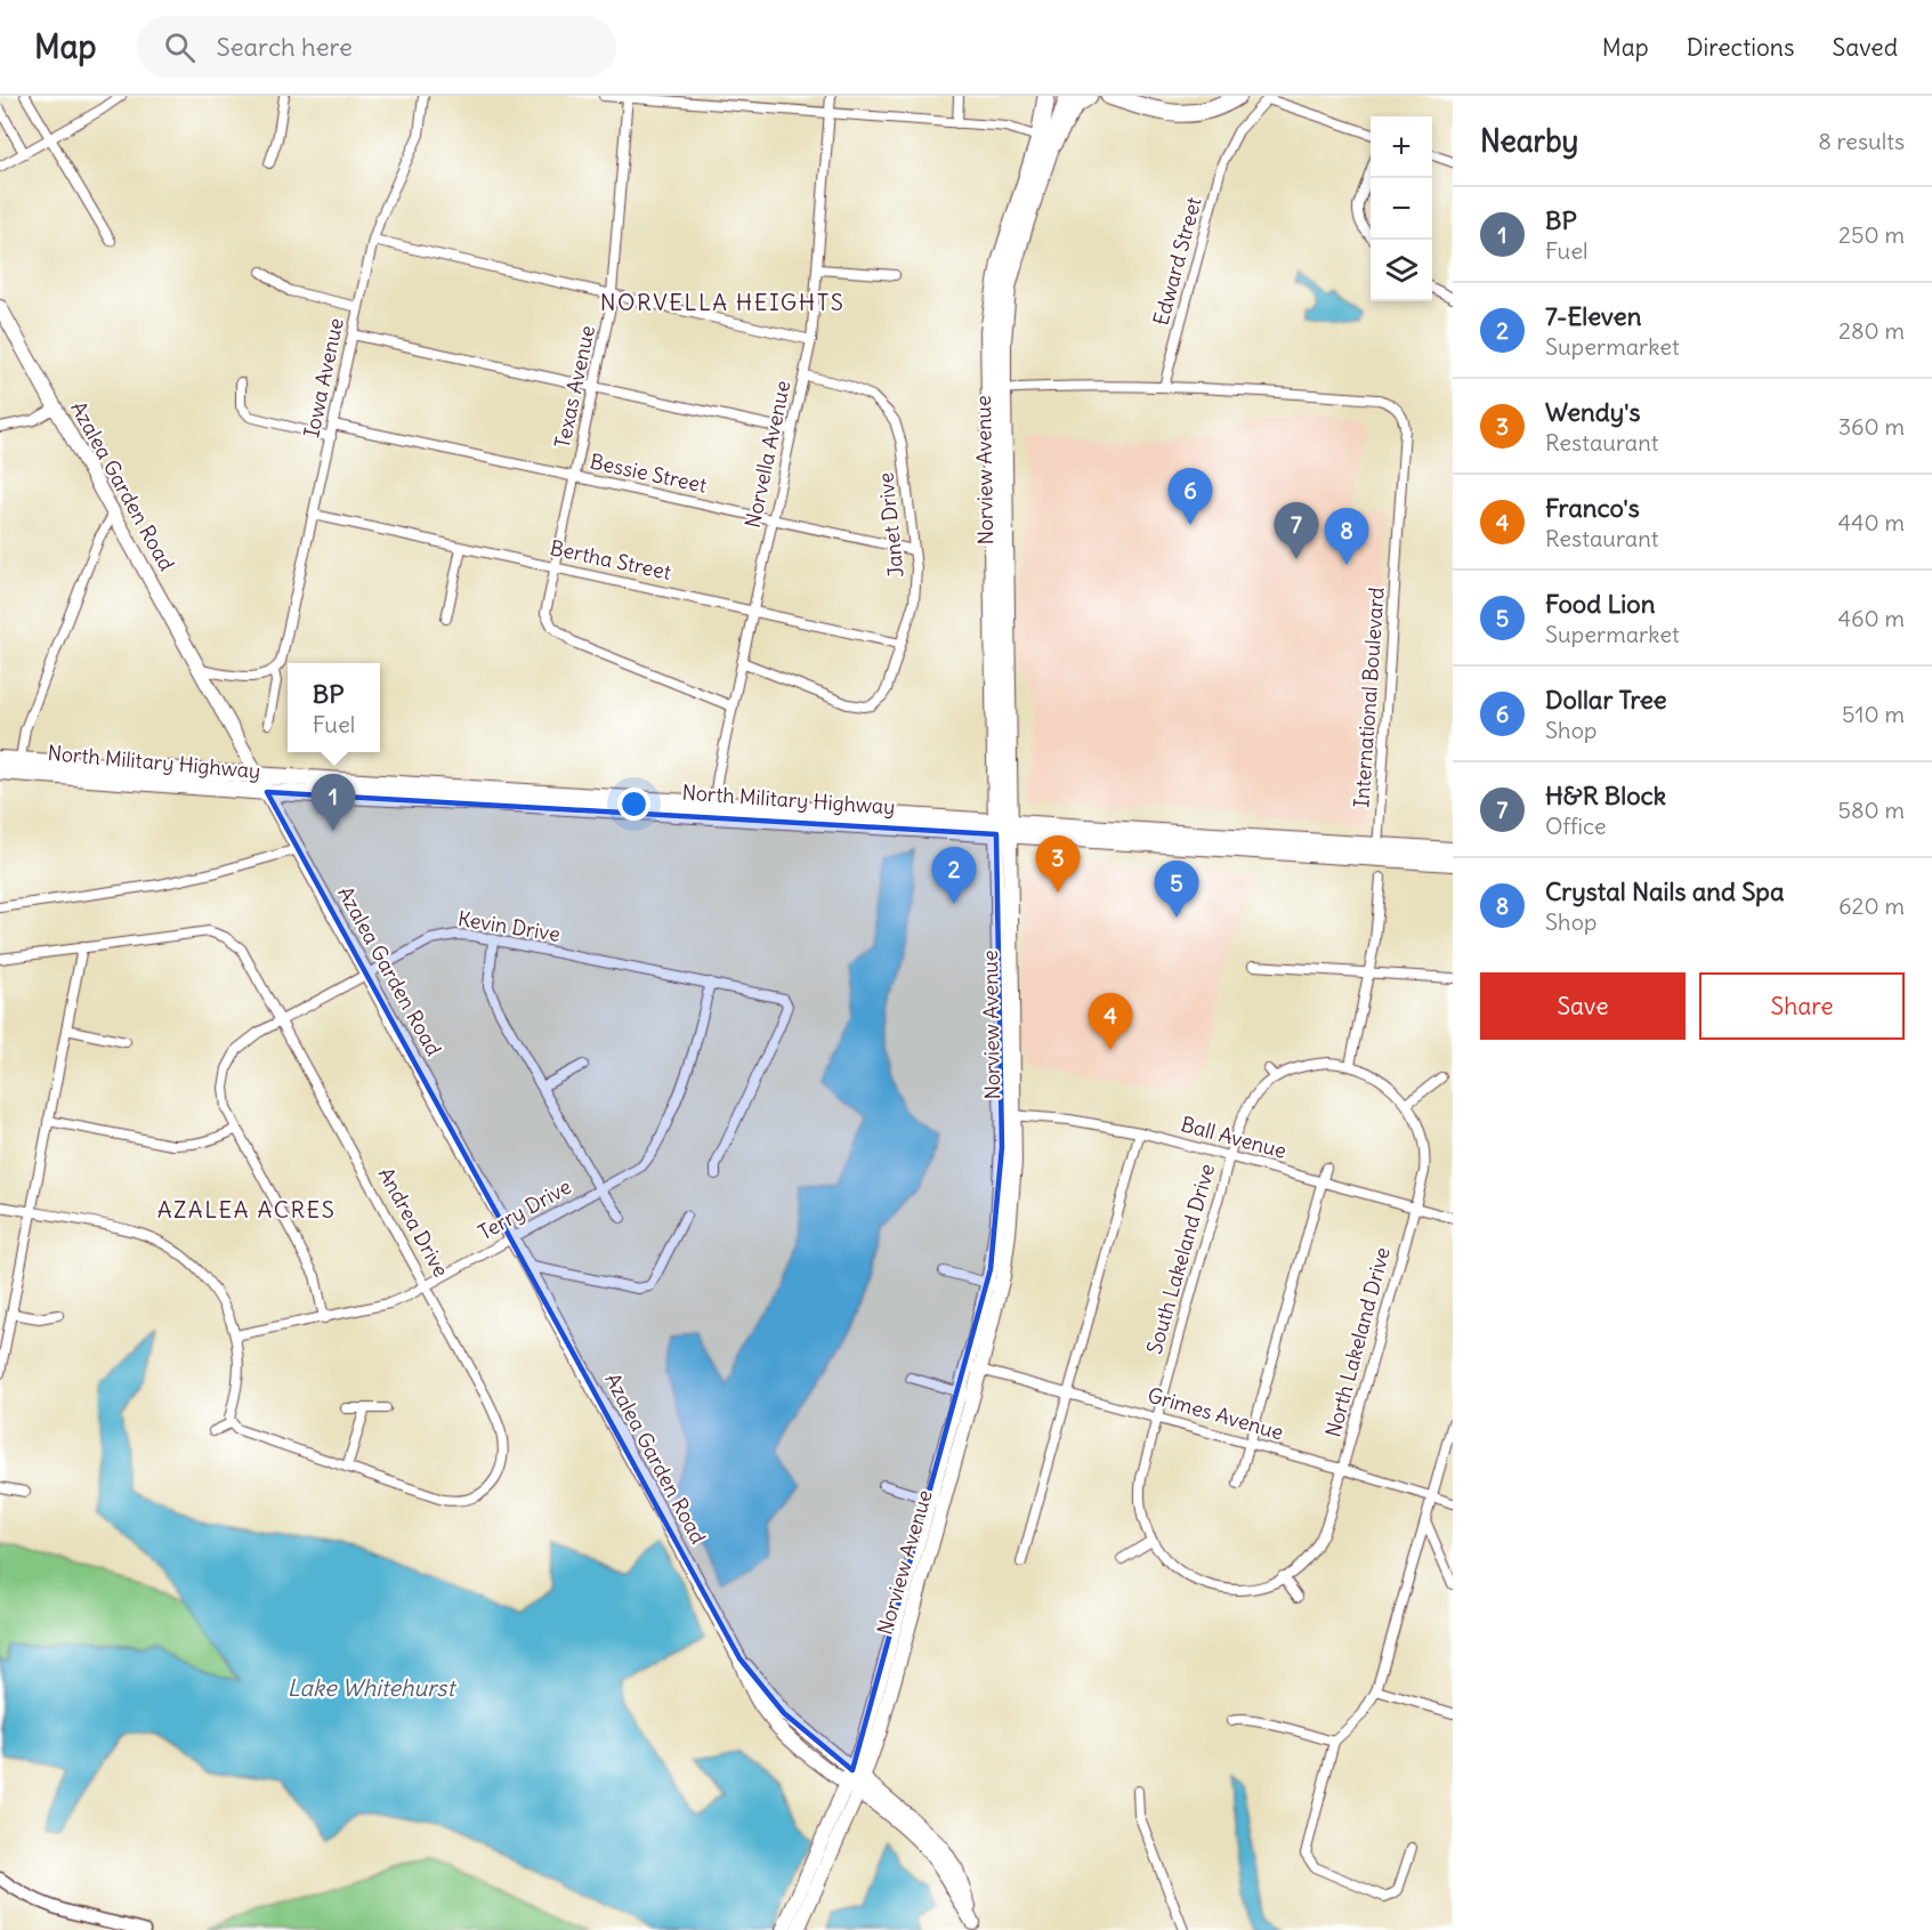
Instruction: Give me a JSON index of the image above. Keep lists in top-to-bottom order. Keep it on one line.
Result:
{"streets":{"main road":["Norview Avenue","Azalea Garden Road","North Military Highway"],"street":["Edward Street","Iowa Avenue","Texas Avenue","Norvella Avenue","Bessie Street","Janet Drive","Bertha Street","International Boulevard","Kevin Drive","Ball Avenue","Terry Drive","Andrea Drive","South Lakeland Drive","North Lakeland Drive","Grimes Avenue"]},"crossings":[["Edward Street","International Boulevard"],["Iowa Avenue","Bessie Street"],["Iowa Avenue","Bertha Street"],["Texas Avenue","Norvella Avenue"],["Texas Avenue","Bessie Street"],["Texas Avenue","Bertha Street"],["Norvella Avenue","Bessie Street"],["Norvella Avenue","Janet Drive"],["Norvella Avenue","Bertha Street"],["Norvella Avenue","North Military Highway"],["Norview Avenue","Azalea Garden Road"],["Norview Avenue","North Military Highway"],["Norview Avenue","Ball Avenue"],["Norview Avenue","Grimes Avenue"],["Bessie Street","Janet Drive"],["Azalea Garden Road","North Military Highway"],["Azalea Garden Road","Kevin Drive"],["Azalea Garden Road","Terry Drive"],["Janet Drive","Bertha Street"],["International Boulevard","North Military Highway"],["Kevin Drive","Terry Drive"],["Kevin Drive","Andrea Drive"],["Ball Avenue","South Lakeland Drive"],["Ball Avenue","North Lakeland Drive"],["Terry Drive","Andrea Drive"],["South Lakeland Drive","North Lakeland Drive"],["South Lakeland Drive","Grimes Avenue"],["North Lakeland Drive","Grimes Avenue"]],"districts":["NORVELLA HEIGHTS","AZALEA ACRES"],"water":["Lake Whitehurst"],"page":{"header":"Map","search":"Search here","nav":["Map","Directions","Saved"],"heading":["Nearby","8 results"],"map_buttons":["+","−"],"list":[{"mark":"1","name":"BP","note":"Fuel","value":"250 m"},{"mark":"2","name":"7-Eleven","note":"Supermarket","value":"280 m"},{"mark":"3","name":"Wendy's","note":"Restaurant","value":"360 m"},{"mark":"4","name":"Franco's","note":"Restaurant","value":"440 m"},{"mark":"5","name":"Food Lion","note":"Supermarket","value":"460 m"},{"mark":"6","name":"Dollar Tree","note":"Shop","value":"510 m"},{"mark":"7","name":"H&R Block","note":"Office","value":"580 m"},{"mark":"8","name":"Crystal Nails and Spa","note":"Shop","value":"620 m"}],"pins":["6","7","8","1","3","2","5","4"],"popup":["BP","Fuel"],"buttons":["Save","Share"]}}
